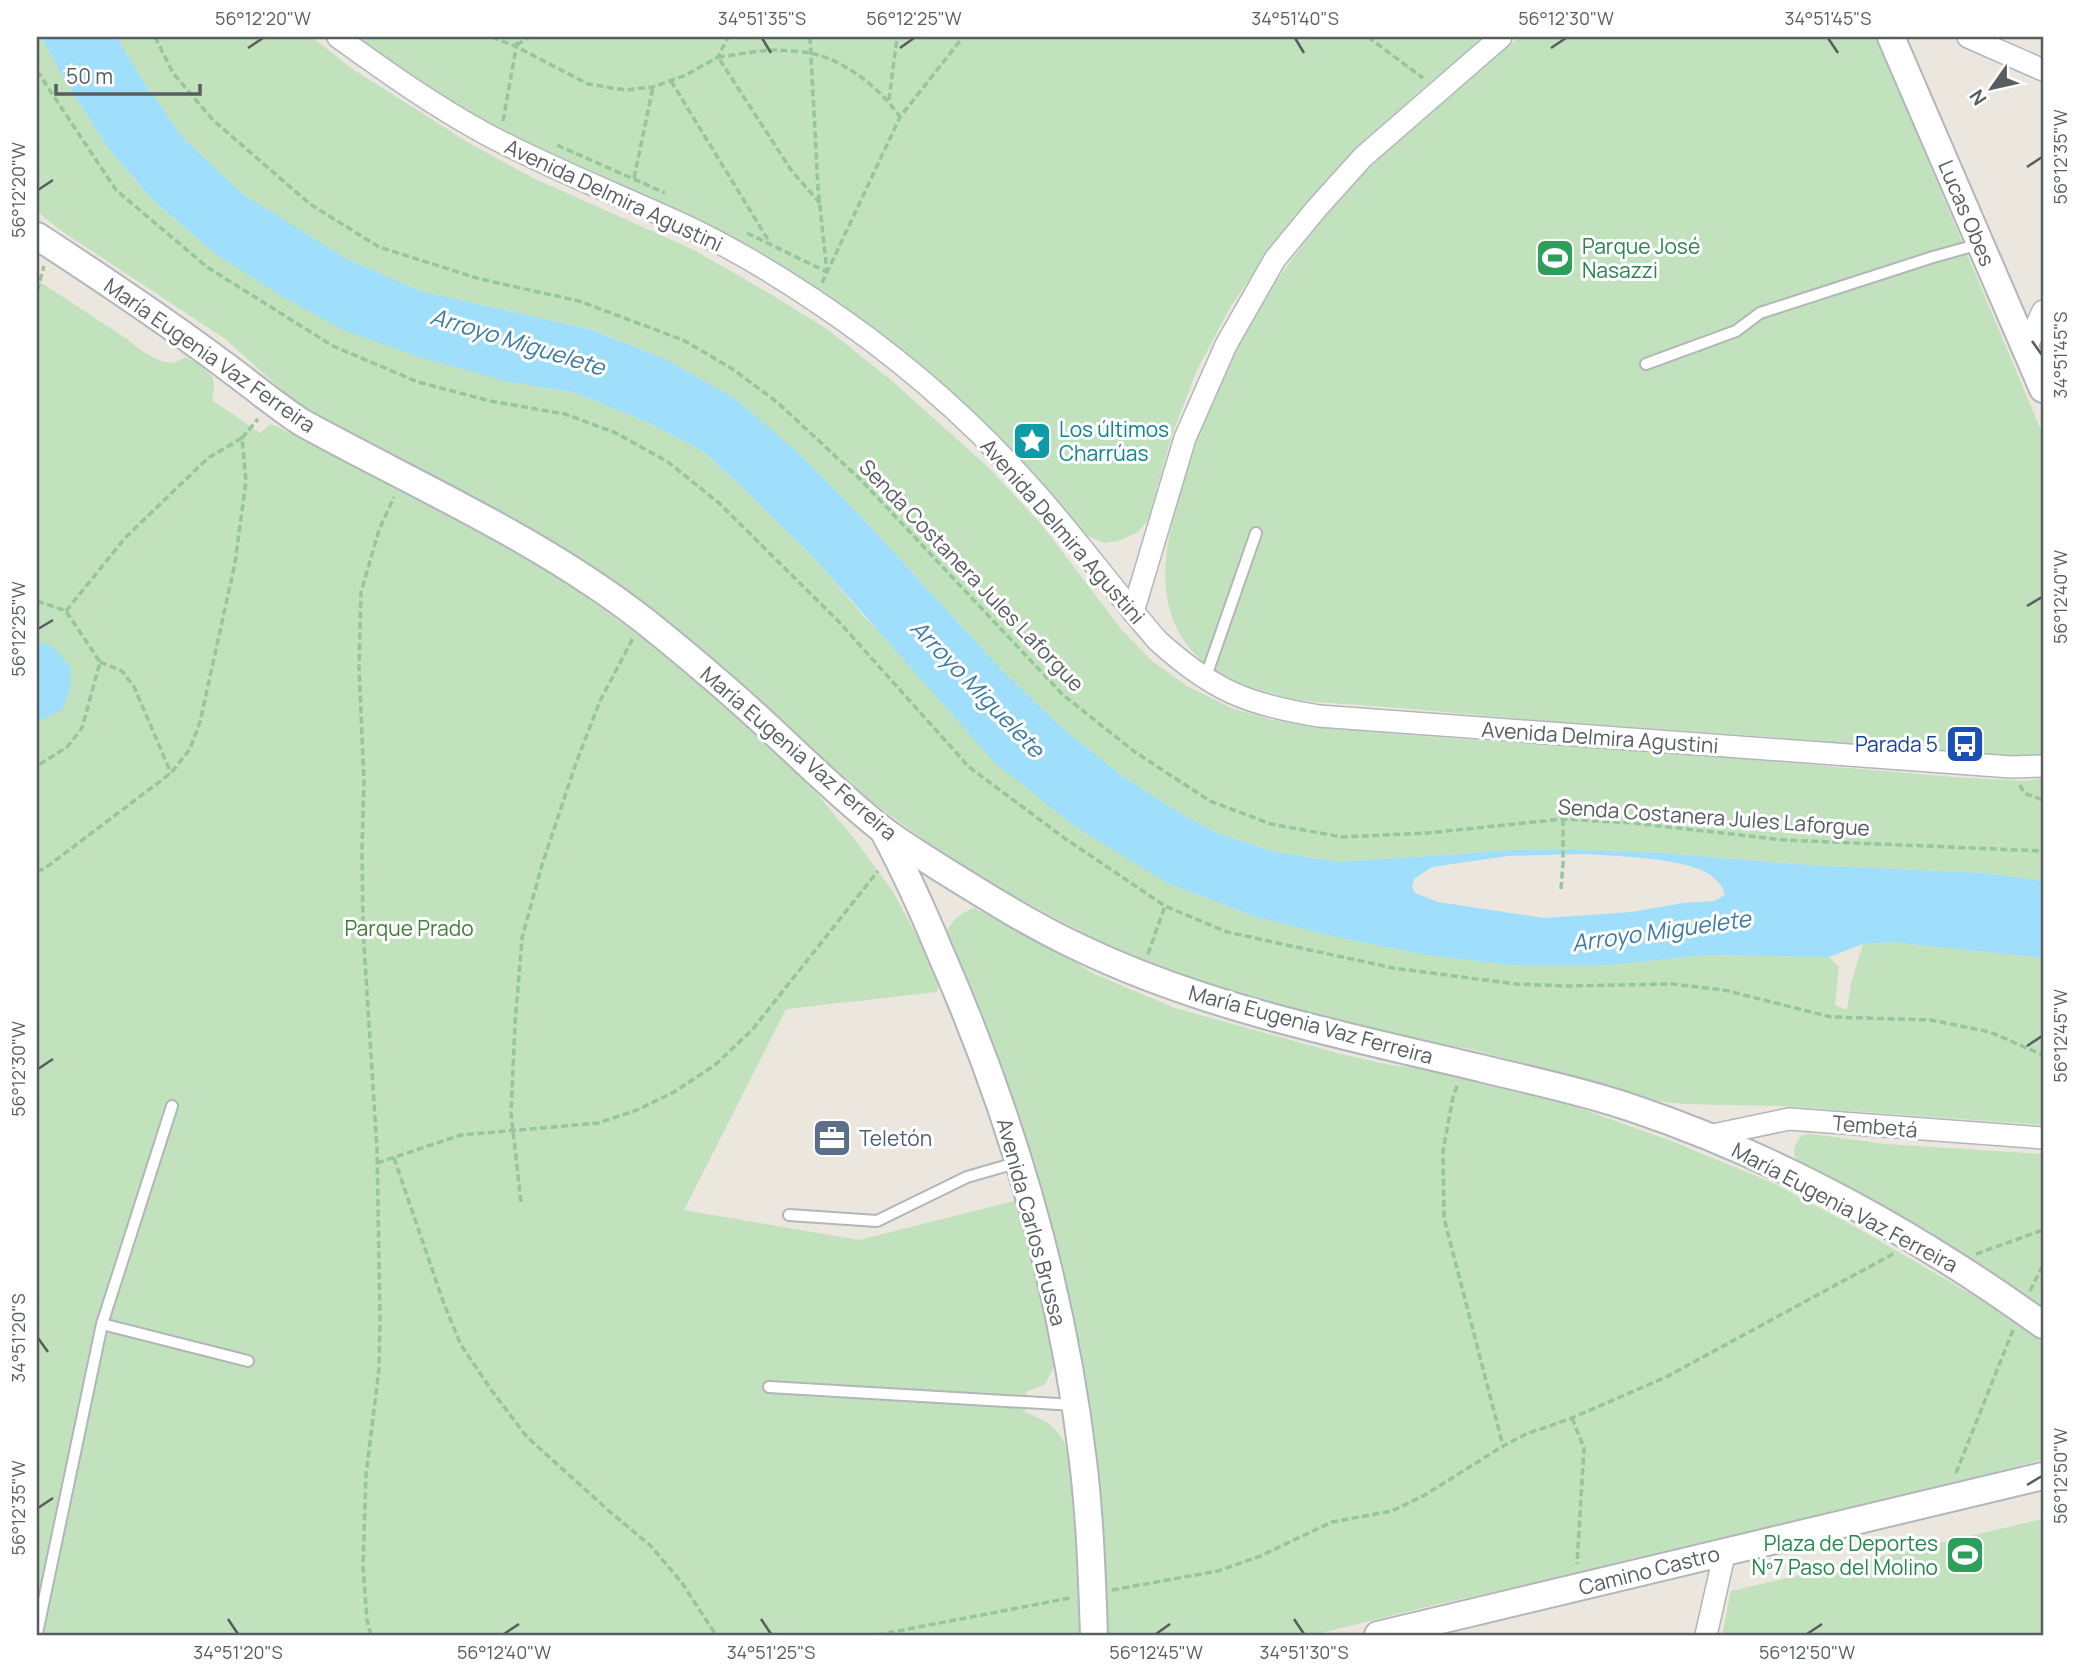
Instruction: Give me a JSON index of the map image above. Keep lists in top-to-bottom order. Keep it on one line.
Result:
{"streets":{"street":["Avenida Delmira Agustini","Lucas Obes","María Eugenia Vaz Ferreira","Tembetá","Avenida Carlos Brussa","Camino Castro"],"path":["Senda Costanera Jules Laforgue"]},"crossings":[["María Eugenia Vaz Ferreira","Tembetá"],["María Eugenia Vaz Ferreira","Avenida Carlos Brussa"]],"water":["Arroyo Miguelete"],"parks":["Parque Prado"],"places":{"sports":["Parque José Nasazzi","Plaza de Deportes Nº7 Paso del Molino"],"place":["Los últimos Charrúas"],"bus stop":["Parada 5"],"office":["Teletón"]},"scale_bar":"50 m","north":"bottom left","coordinates":["56°12'20\"W","34°51'35\"S","56°12'25\"W","34°51'40\"S","56°12'30\"W","34°51'45\"S","56°12'35\"W","56°12'40\"W","56°12'45\"W","34°51'20\"S","56°12'50\"W","34°51'25\"S","34°51'30\"S"]}
